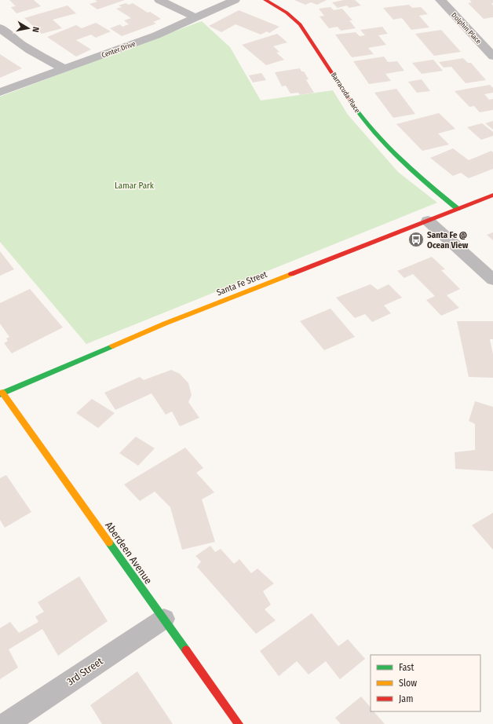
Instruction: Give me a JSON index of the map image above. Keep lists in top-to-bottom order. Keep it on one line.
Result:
{"streets":{"street":["Dolphin Place","Center Drive","Barracuda Place","Santa Fe Street","Aberdeen Avenue","3rd Street"]},"crossings":[["Barracuda Place","Santa Fe Street"],["Santa Fe Street","Aberdeen Avenue"],["Aberdeen Avenue","3rd Street"]],"parks":["Lamar Park"],"places":{"bus stop":["Santa Fe @ Ocean View"]},"legend":["Fast","Slow","Jam"],"north":"right"}
